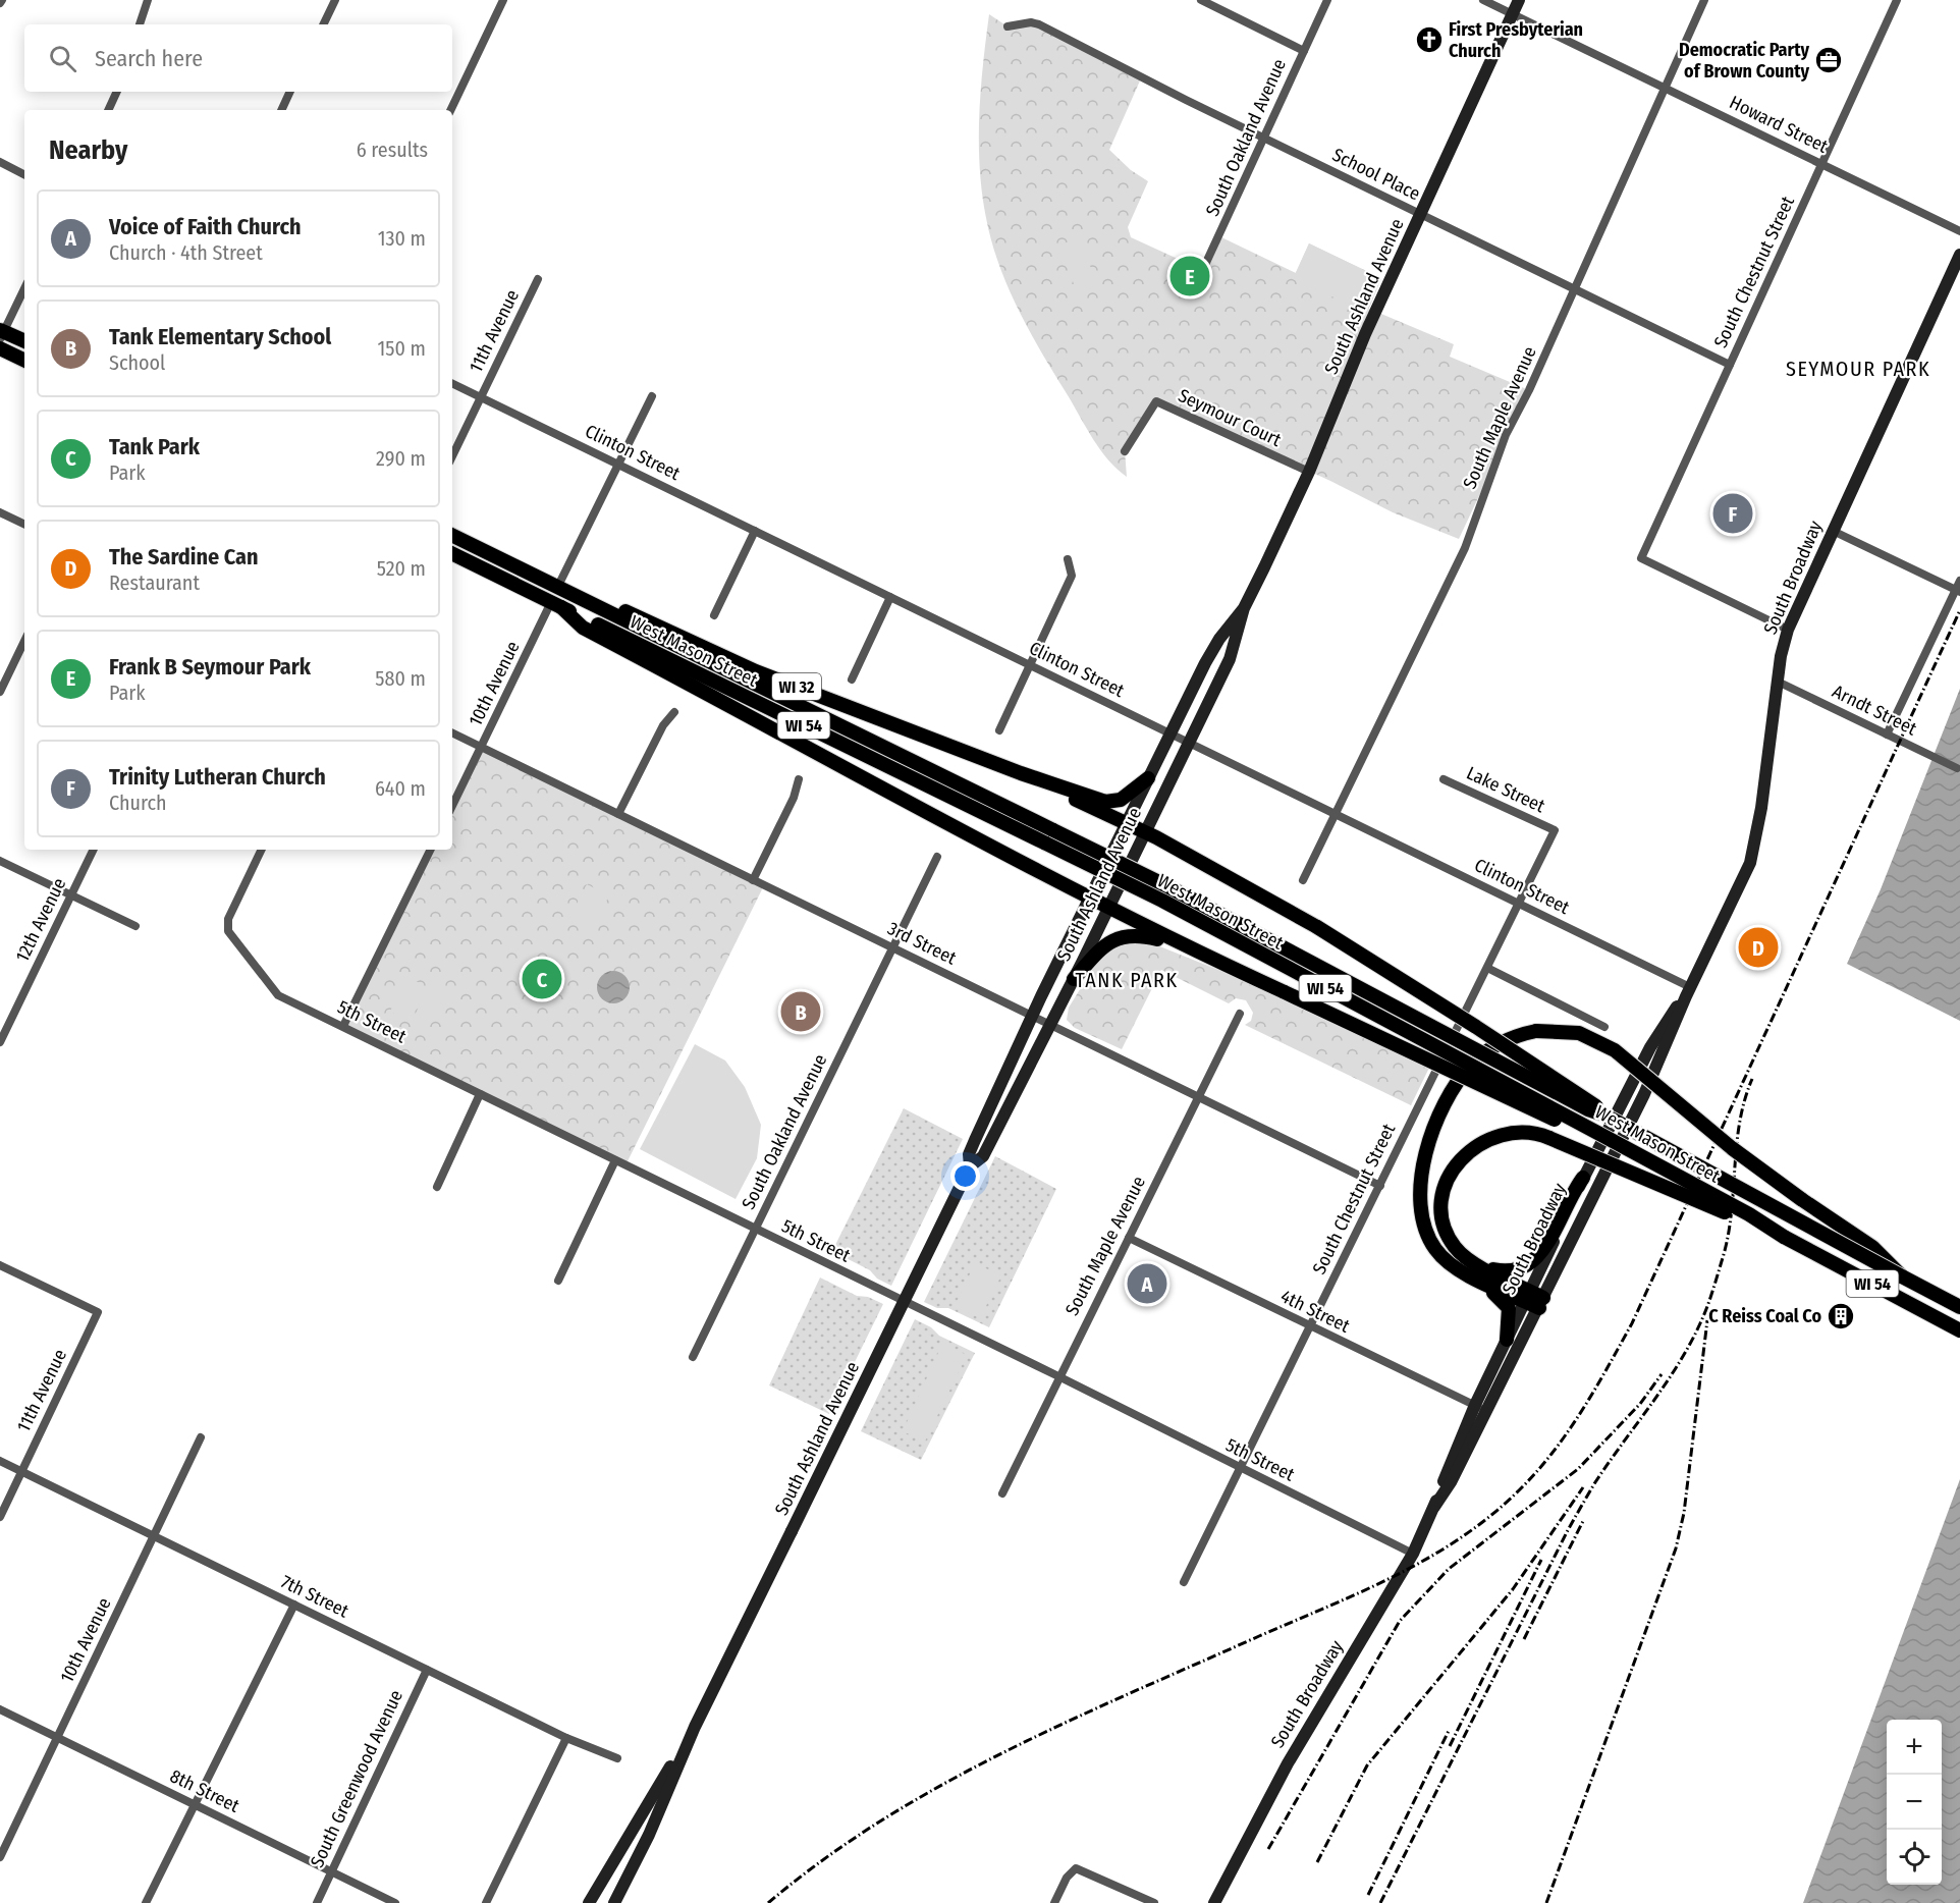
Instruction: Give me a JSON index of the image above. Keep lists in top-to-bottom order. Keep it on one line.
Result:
{"streets":{"main road":["South Ashland Avenue","South Broadway","West Mason Street","WI 32","WI 54"],"street":["Howard Street","South Oakland Avenue","School Place","South Chestnut Street","11th Avenue","Seymour Court","South Maple Avenue","Clinton Street","10th Avenue","Arndt Street","Lake Street","12th Avenue","3rd Street","5th Street","4th Street","7th Street","South Greenwood Avenue","8th Street"]},"crossings":[["Howard Street","South Chestnut Street"],["Howard Street","South Ashland Avenue"],["Howard Street","South Maple Avenue"],["South Oakland Avenue","School Place"],["South Oakland Avenue","3rd Street"],["South Oakland Avenue","5th Street"],["School Place","South Chestnut Street"],["School Place","South Ashland Avenue"],["School Place","South Maple Avenue"],["South Chestnut Street","Clinton Street"],["South Chestnut Street","South Broadway"],["South Chestnut Street","Lake Street"],["South Chestnut Street","3rd Street"],["South Chestnut Street","5th Street"],["South Chestnut Street","4th Street"],["South Ashland Avenue","Seymour Court"],["South Ashland Avenue","Clinton Street"],["South Ashland Avenue","WI 32"],["South Ashland Avenue","3rd Street"],["11th Avenue","Clinton Street"],["11th Avenue","7th Street"],["South Maple Avenue","Clinton Street"],["South Maple Avenue","3rd Street"],["South Maple Avenue","5th Street"],["South Maple Avenue","4th Street"],["Clinton Street","South Broadway"],["South Broadway","Arndt Street"],["South Broadway","5th Street"],["South Broadway","4th Street"],["West Mason Street","10th Avenue"],["West Mason Street","WI 32"],["10th Avenue","WI 32"],["10th Avenue","3rd Street"],["10th Avenue","7th Street"],["10th Avenue","8th Street"],["7th Street","South Greenwood Avenue"],["South Greenwood Avenue","8th Street"]],"districts":["SEYMOUR PARK","TANK PARK"],"places":{"church":["First Presbyterian Church"],"office":["Democratic Party of Brown County"],"building":["C Reiss Coal Co"]},"page":{"search":"Search here","heading":["Nearby","6 results"],"list":[{"mark":"A","name":"Voice of Faith Church","note":"Church · 4th Street","value":"130 m"},{"mark":"B","name":"Tank Elementary School","note":"School","value":"150 m"},{"mark":"C","name":"Tank Park","note":"Park","value":"290 m"},{"mark":"D","name":"The Sardine Can","note":"Restaurant","value":"520 m"},{"mark":"E","name":"Frank B Seymour Park","note":"Park","value":"580 m"},{"mark":"F","name":"Trinity Lutheran Church","note":"Church","value":"640 m"}],"pins":["E","F","D","C","B","A"],"map_buttons":["+","−"]}}
